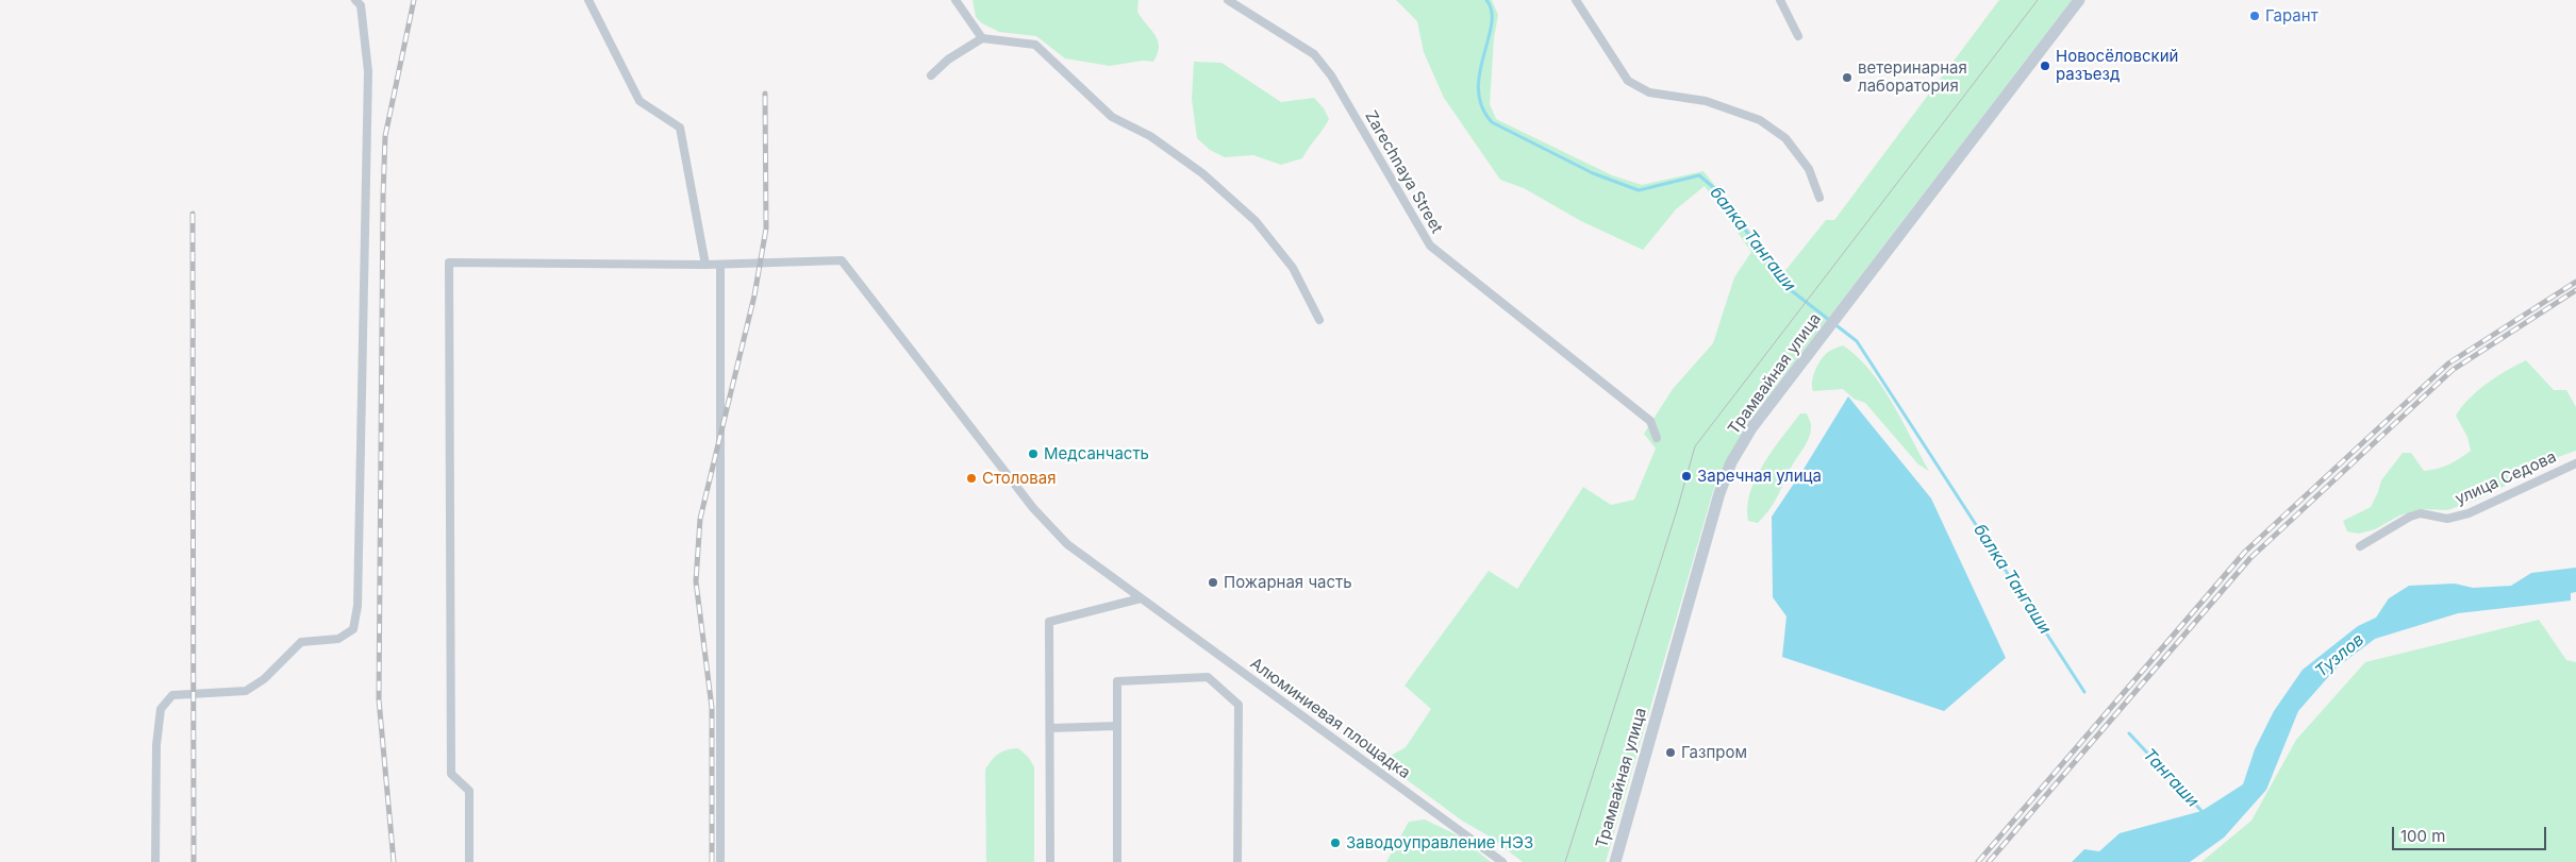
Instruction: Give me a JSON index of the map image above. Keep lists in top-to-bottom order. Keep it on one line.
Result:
{"streets":{"main road":["Трамвайная улица"],"street":["Zarechnaya Street","улица Седова","Алюминиевая площадка"]},"water":["балка Тангаши","Тузлов","Тангаши"],"places":["Гарант","Новосёловский разъезд","ветеринарная лаборатория","Медсанчасть","Заречная улица","Столовая","Пожарная часть","Газпром","Заводоуправление НЭЗ"],"scale_bar":"100 m"}
